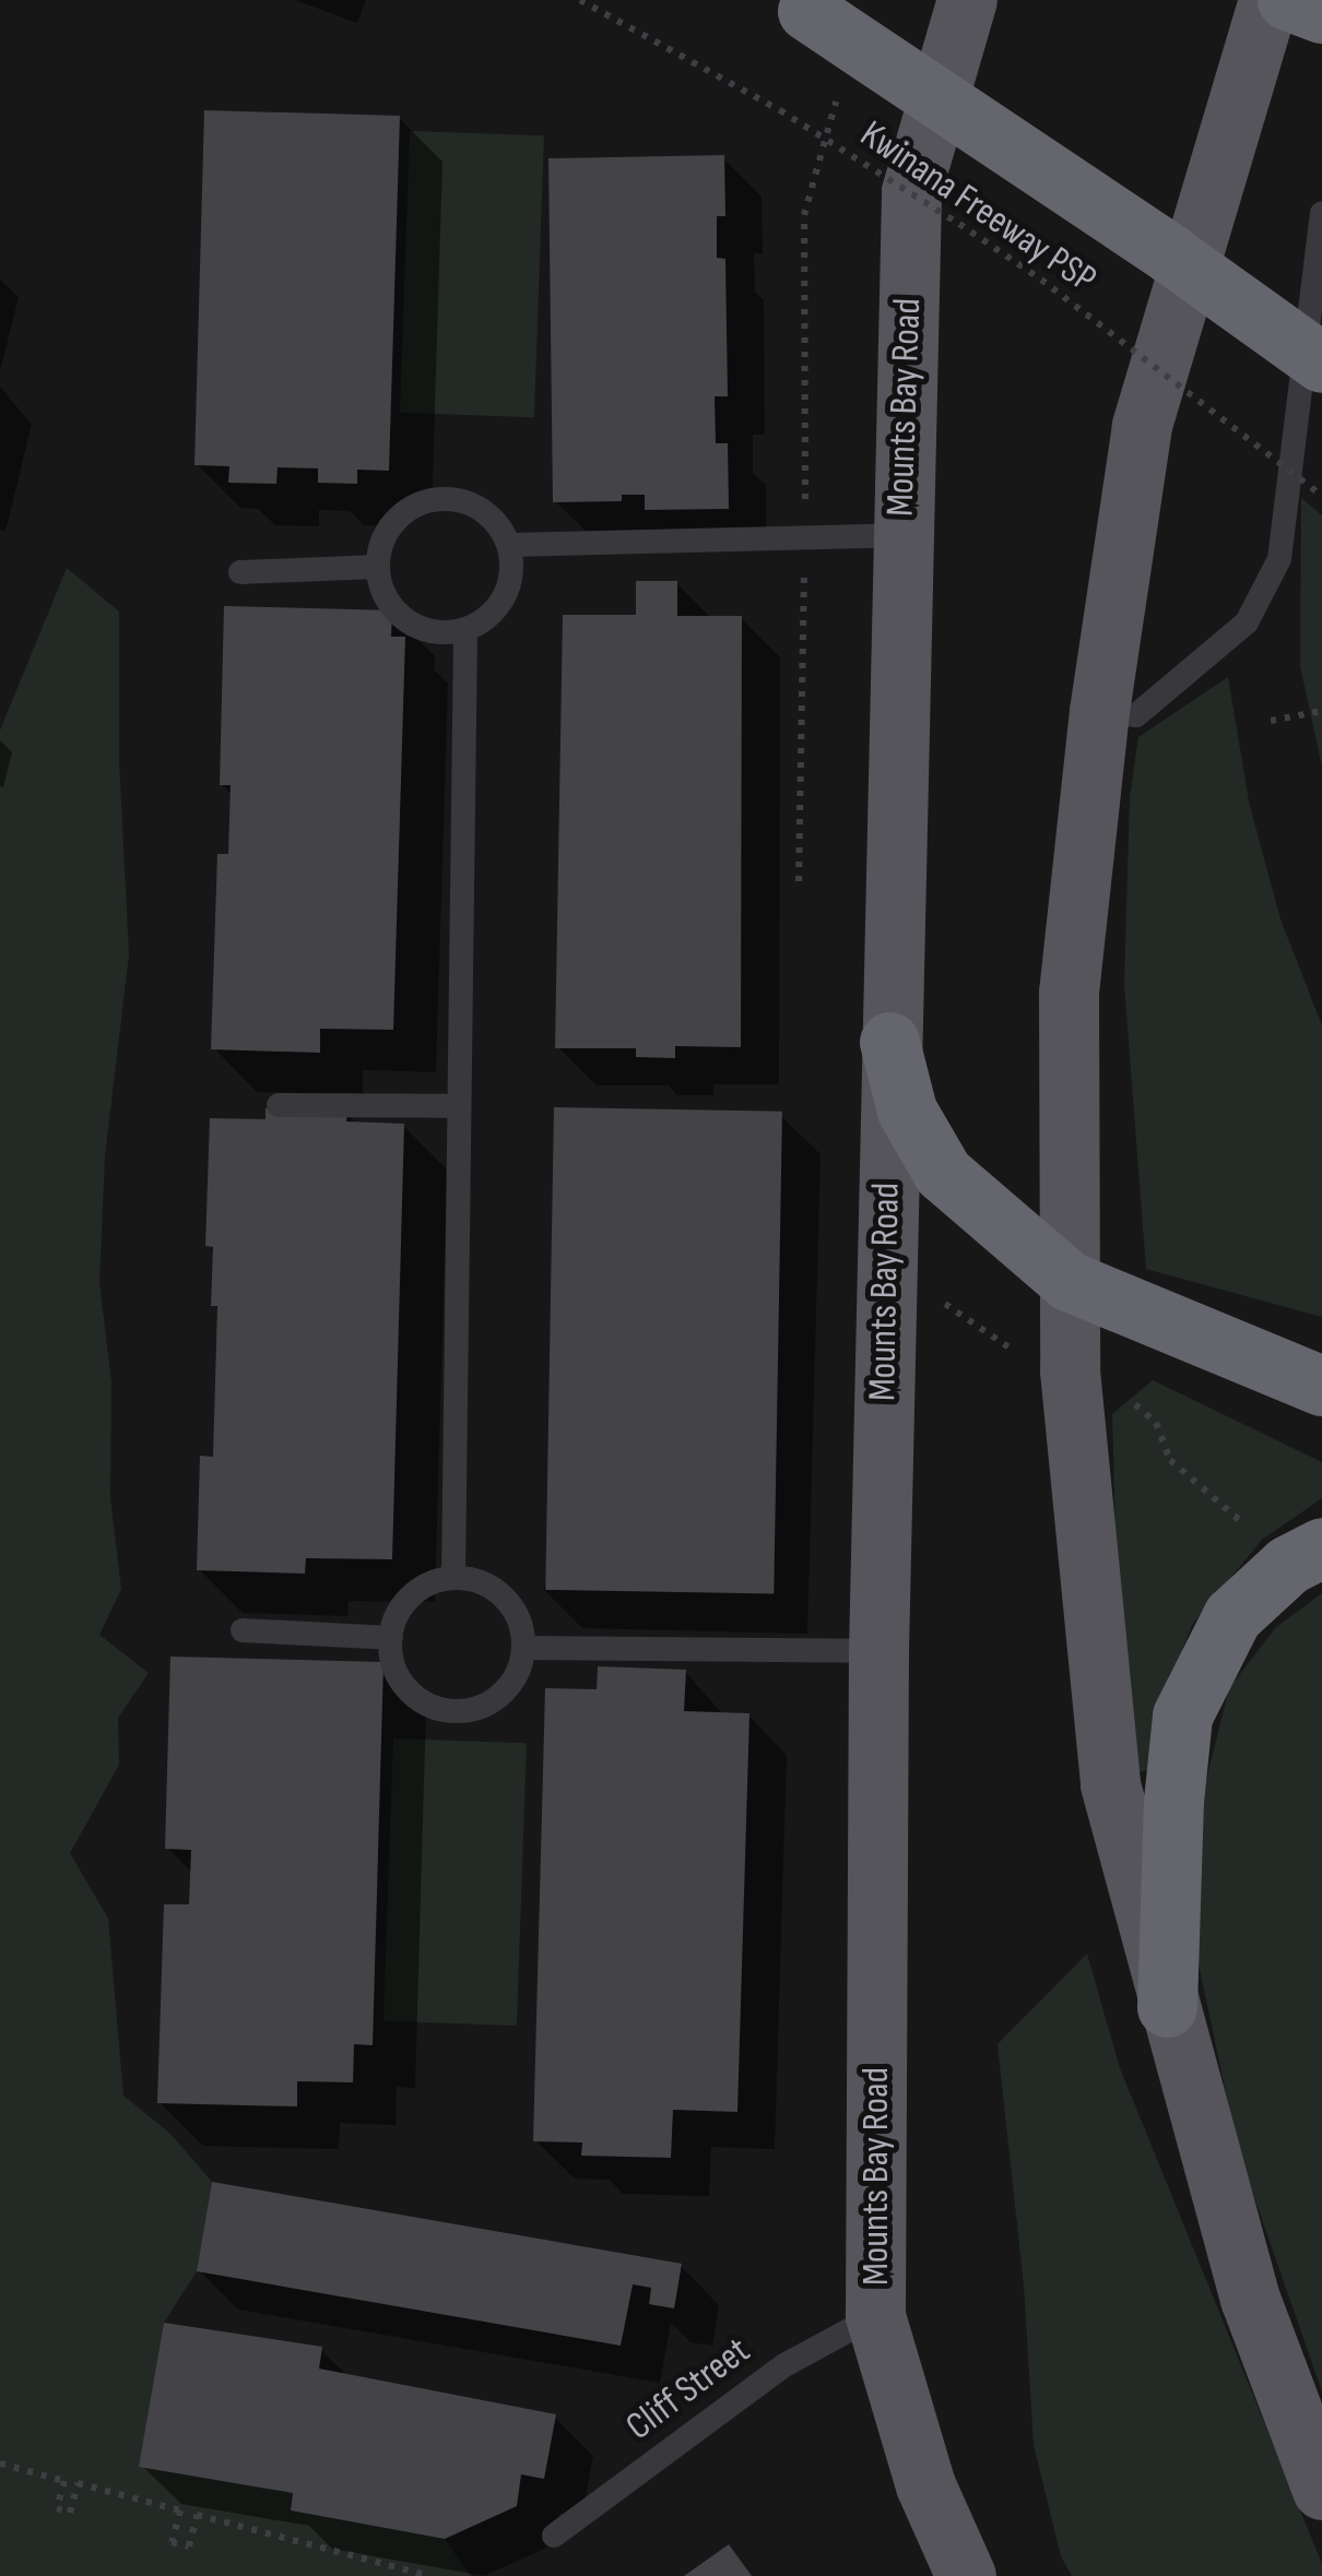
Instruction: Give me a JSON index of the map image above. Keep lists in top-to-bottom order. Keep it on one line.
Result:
{"streets":{"main road":["Mounts Bay Road"],"lane":["Cliff Street"],"path":["Kwinana Freeway PSP"]},"crossings":[["Mounts Bay Road","Cliff Street"]]}
